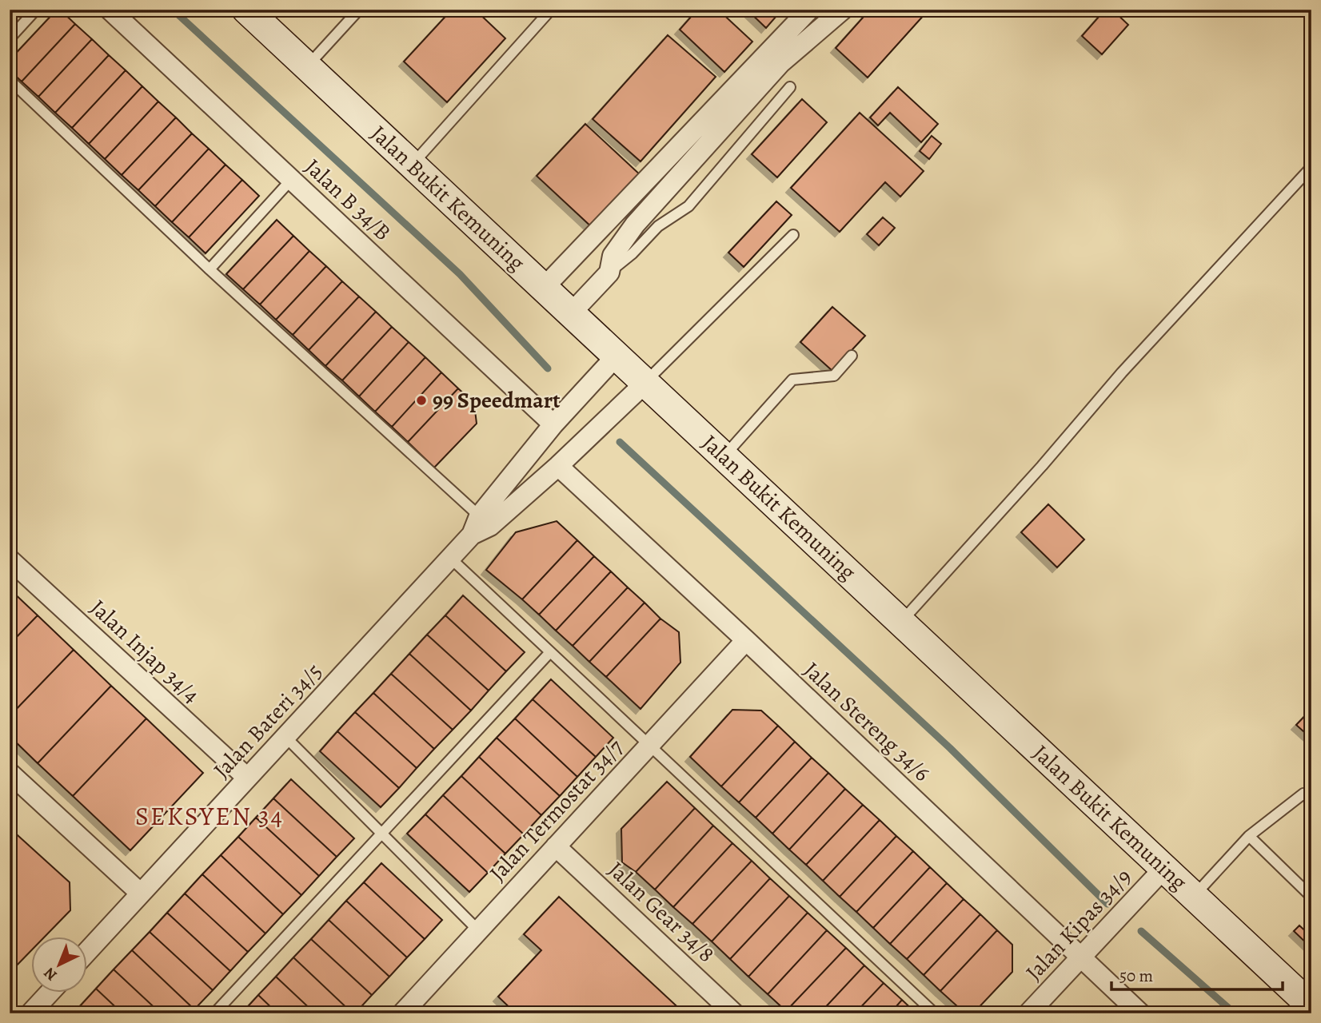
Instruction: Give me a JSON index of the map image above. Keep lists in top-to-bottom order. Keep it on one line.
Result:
{"streets":{"main road":["Jalan Bukit Kemuning"],"street":["Jalan B 34/B","Jalan Injap 34/4","Jalan Bateri 34/5","Jalan Stereng 34/6","Jalan Termostat 34/7","Jalan Gear 34/8","Jalan Kipas 34/9"]},"crossings":[["Jalan Bukit Kemuning","Jalan Kipas 34/9"],["Jalan Injap 34/4","Jalan Bateri 34/5"],["Jalan Stereng 34/6","Jalan Termostat 34/7"],["Jalan Stereng 34/6","Jalan Kipas 34/9"],["Jalan Termostat 34/7","Jalan Gear 34/8"]],"districts":["SEKSYEN 34"],"places":["99 Speedmart"],"scale_bar":"50 m","north":"bottom left"}
